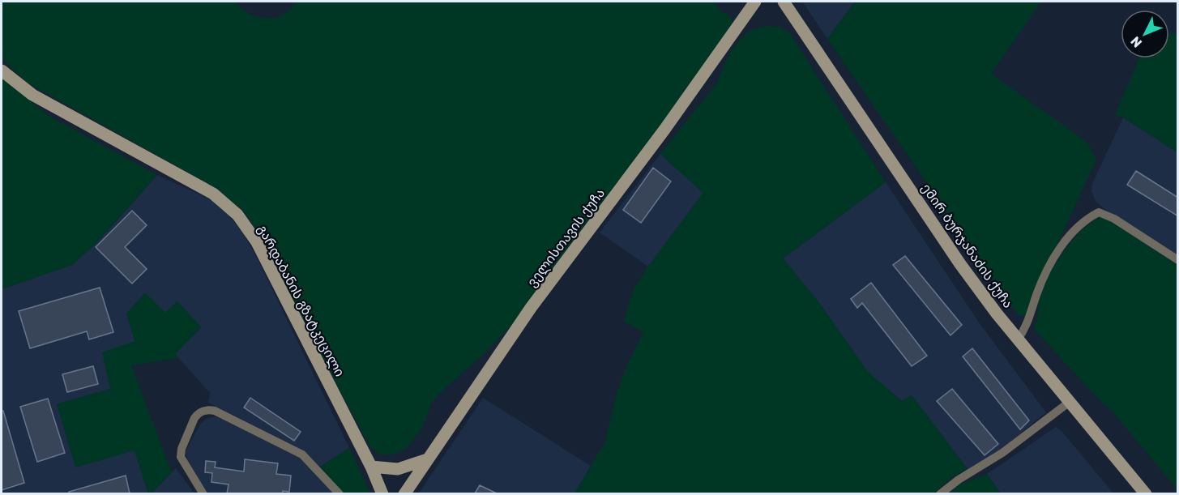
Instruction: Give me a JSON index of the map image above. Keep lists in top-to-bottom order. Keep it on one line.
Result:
{"streets":{"street":["ველისთავის ქუჩა","ემირ ბურჯანაძის ქუჩა","გარდაბანის გზატკეცილი"]},"north":"bottom left"}
